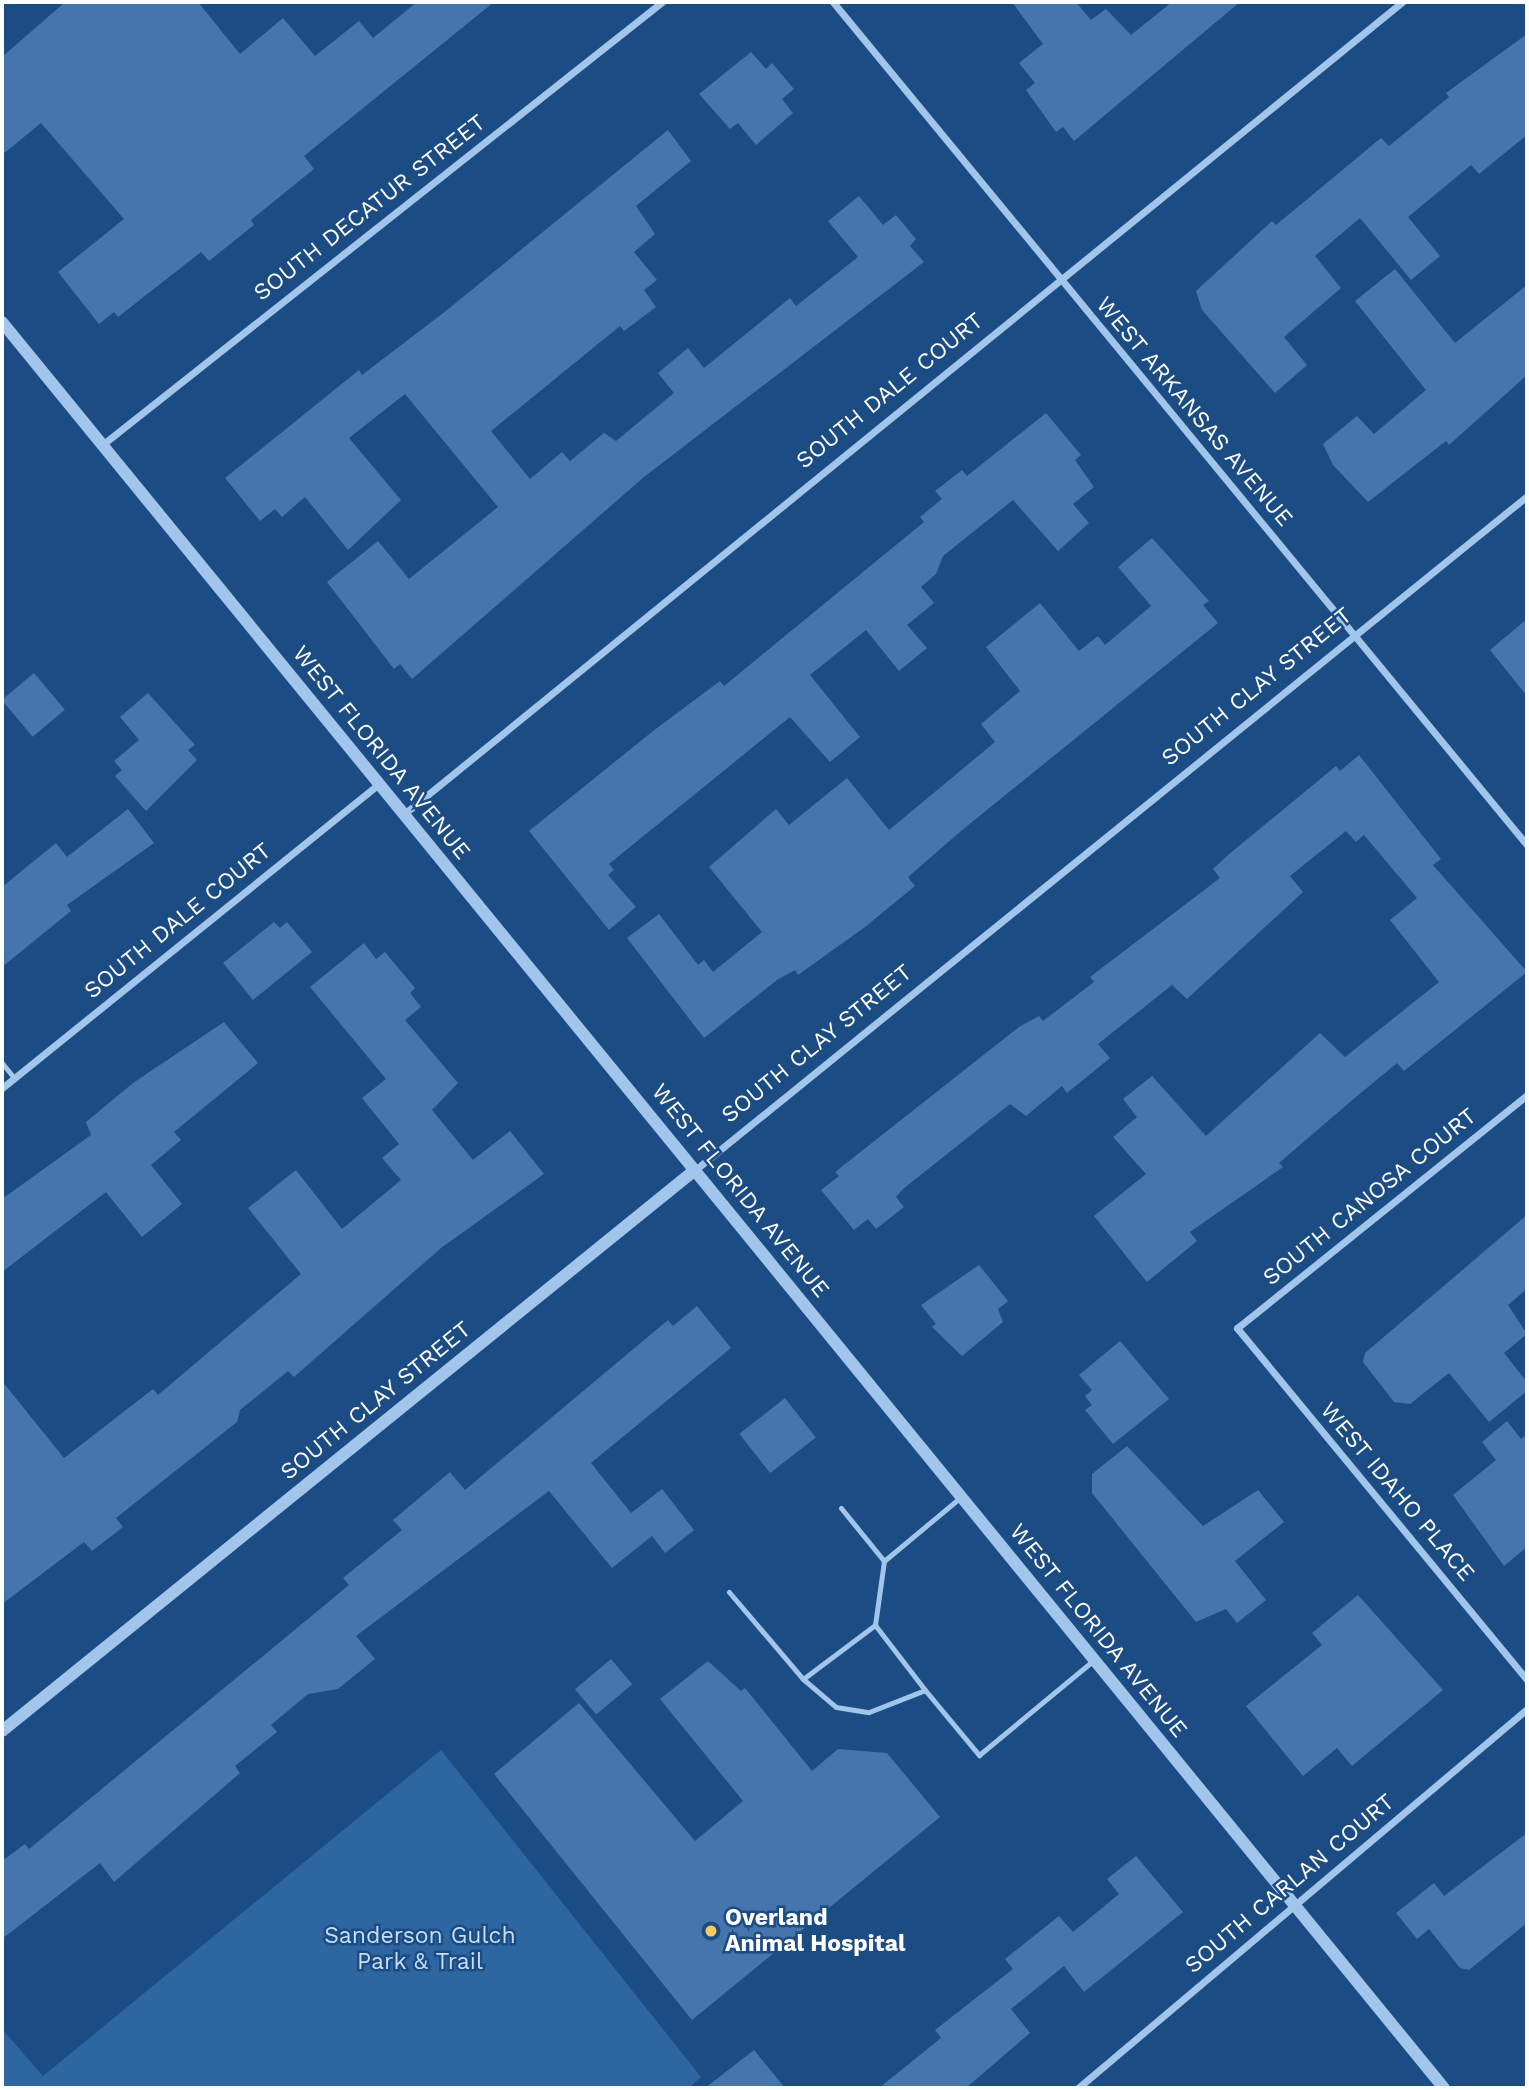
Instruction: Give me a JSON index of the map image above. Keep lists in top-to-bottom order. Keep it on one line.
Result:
{"streets":{"street":["SOUTH DECATUR STREET","SOUTH DALE COURT","WEST ARKANSAS AVENUE","SOUTH CLAY STREET","WEST FLORIDA AVENUE","SOUTH CANOSA COURT","WEST IDAHO PLACE","SOUTH CARLAN COURT"]},"crossings":[["SOUTH DECATUR STREET","WEST FLORIDA AVENUE"],["SOUTH DALE COURT","WEST ARKANSAS AVENUE"],["SOUTH DALE COURT","WEST FLORIDA AVENUE"],["WEST ARKANSAS AVENUE","SOUTH CLAY STREET"],["SOUTH CLAY STREET","WEST FLORIDA AVENUE"],["WEST FLORIDA AVENUE","SOUTH CARLAN COURT"],["SOUTH CANOSA COURT","WEST IDAHO PLACE"]],"parks":["Sanderson Gulch Park & Trail"],"places":["Overland Animal Hospital"]}
